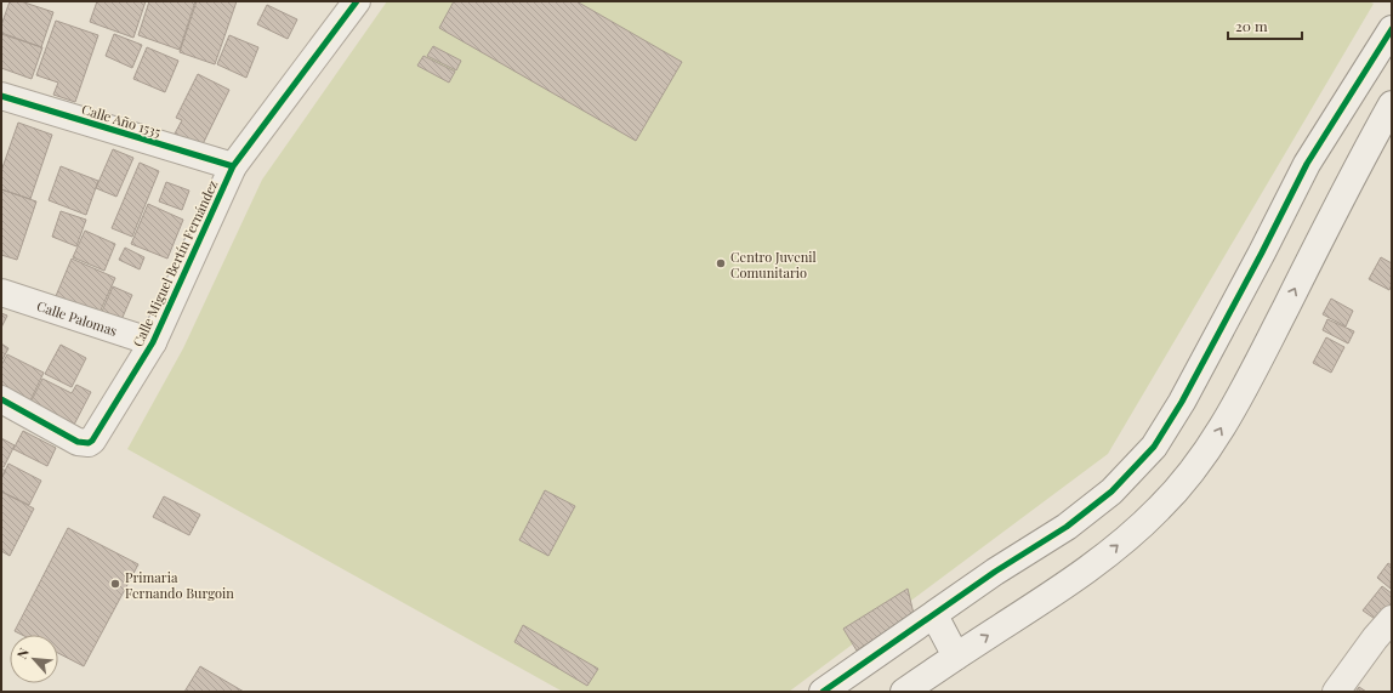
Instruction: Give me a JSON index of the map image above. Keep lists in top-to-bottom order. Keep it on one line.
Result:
{"streets":{"street":["Calle Año 1535","Calle Miguel Bertín Fernández","Calle Palomas"]},"crossings":[["Calle Año 1535","Calle Miguel Bertín Fernández"],["Calle Miguel Bertín Fernández","Calle Palomas"]],"places":["Centro Juvenil Comunitario","Primaria Fernando Burgoin"],"scale_bar":"20 m","north":"top left"}
